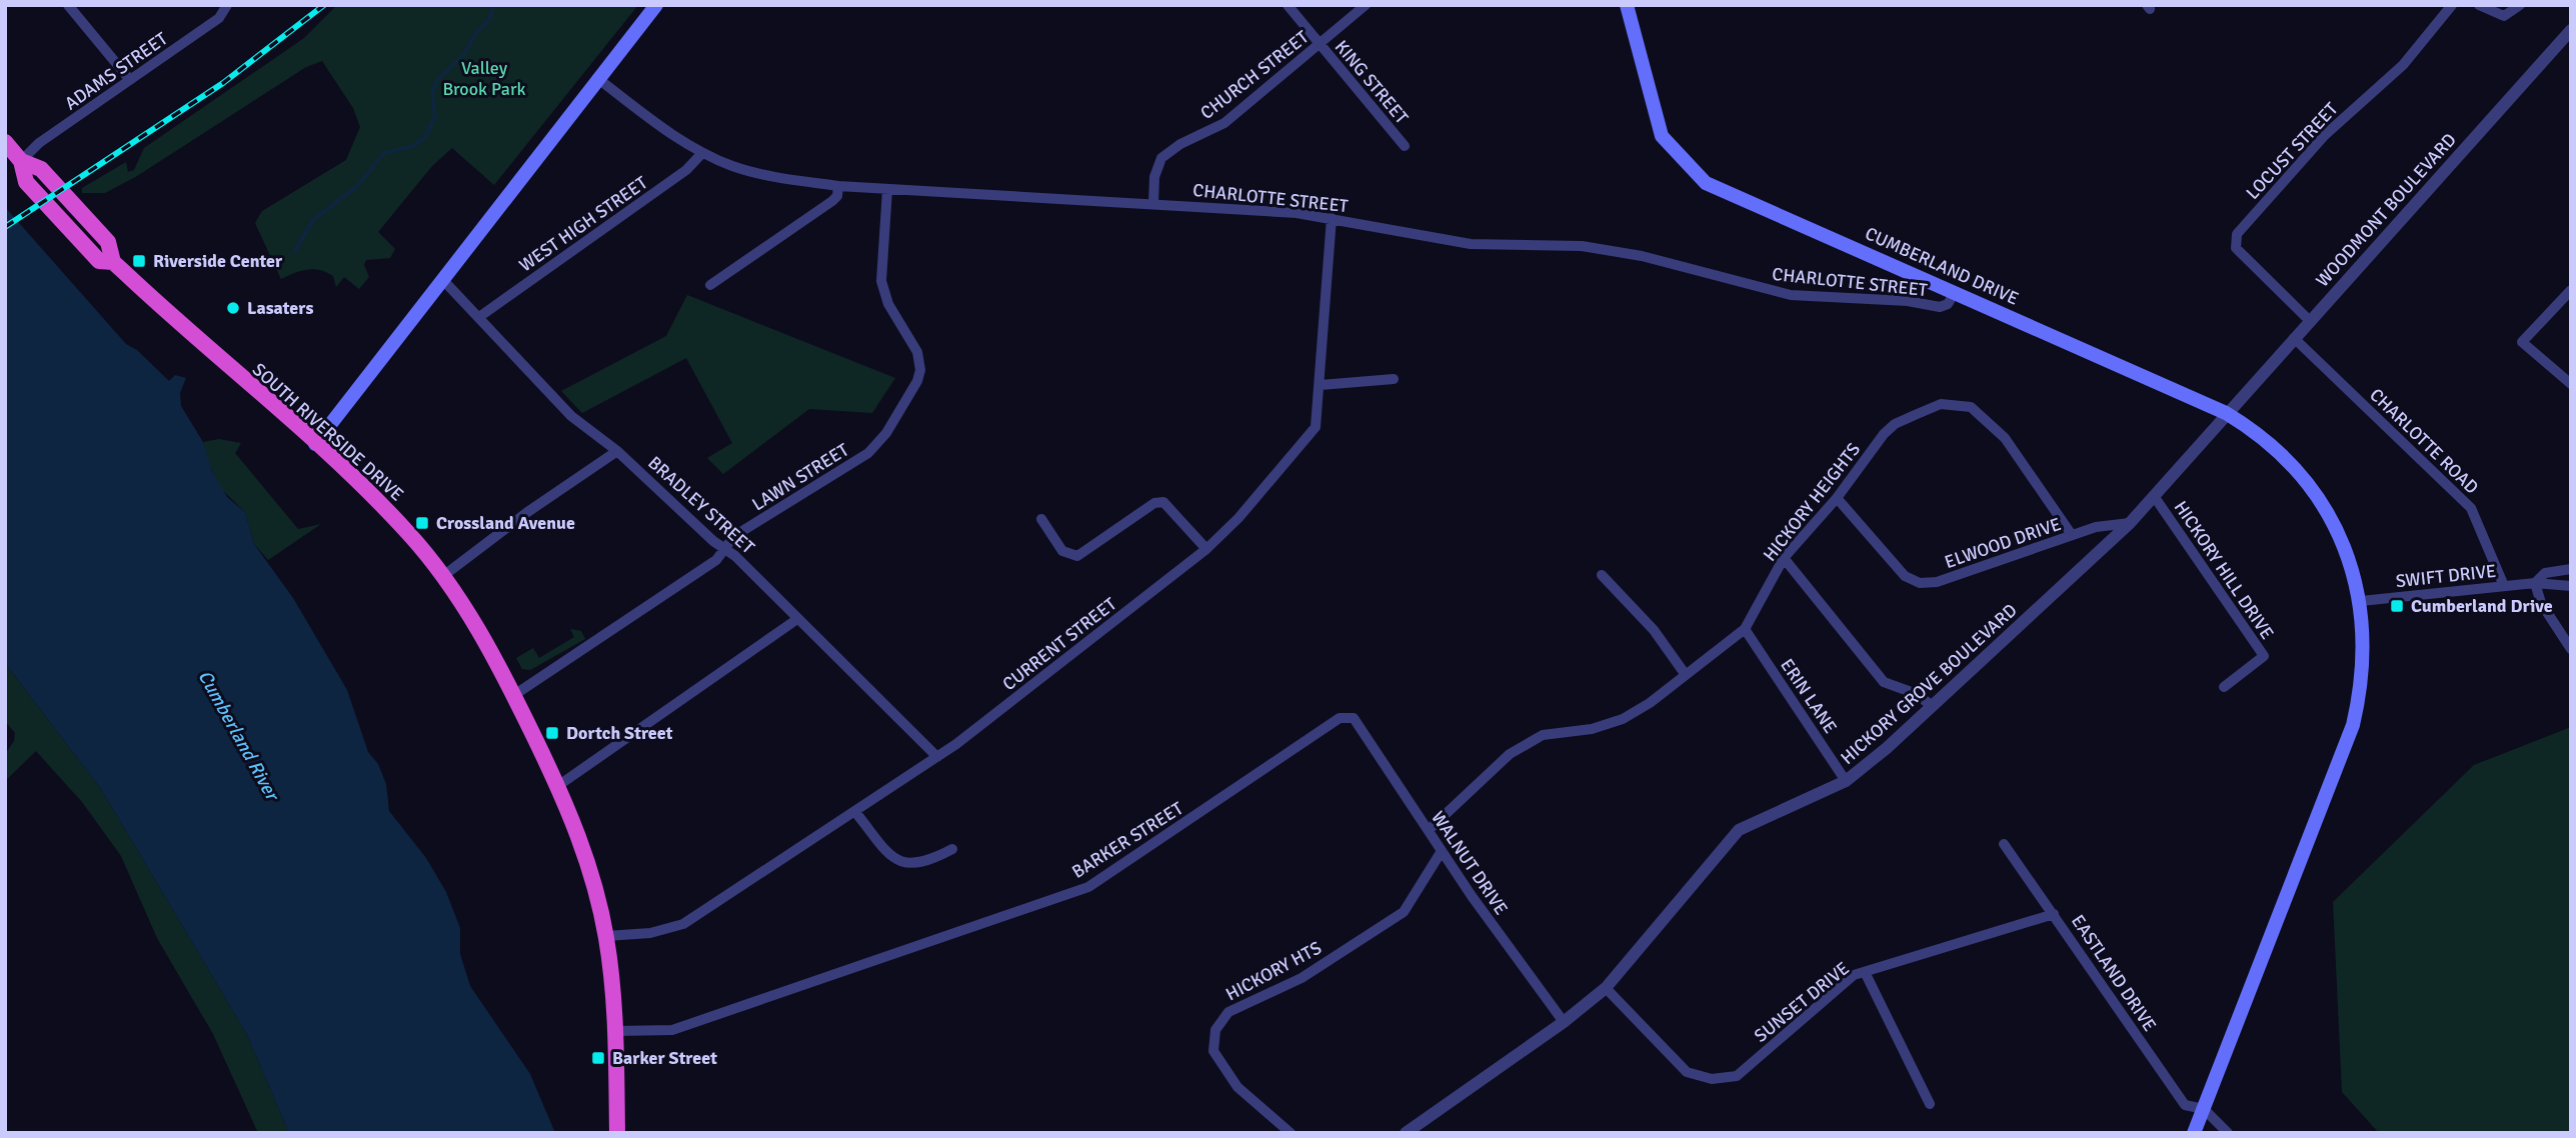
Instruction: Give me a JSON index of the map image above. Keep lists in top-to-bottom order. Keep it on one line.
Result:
{"streets":{"highway":["SOUTH RIVERSIDE DRIVE"],"main road":["CUMBERLAND DRIVE"],"street":["ADAMS STREET","CHURCH STREET","KING STREET","LOCUST STREET","CHARLOTTE STREET","WOODMONT BOULEVARD","WEST HIGH STREET","CHARLOTTE ROAD","LAWN STREET","HICKORY HEIGHTS","BRADLEY STREET","ELWOOD DRIVE","HICKORY HILL DRIVE","SWIFT DRIVE","CURRENT STREET","HICKORY GROVE BOULEVARD","ERIN LANE","BARKER STREET","WALNUT DRIVE","HICKORY HTS","EASTLAND DRIVE","SUNSET DRIVE"]},"crossings":[["ADAMS STREET","SOUTH RIVERSIDE DRIVE"],["CHURCH STREET","KING STREET"],["CHURCH STREET","CHARLOTTE STREET"],["LOCUST STREET","WOODMONT BOULEVARD"],["CHARLOTTE STREET","WEST HIGH STREET"],["CHARLOTTE STREET","CUMBERLAND DRIVE"],["CHARLOTTE STREET","LAWN STREET"],["CHARLOTTE STREET","CURRENT STREET"],["WOODMONT BOULEVARD","CUMBERLAND DRIVE"],["WOODMONT BOULEVARD","CHARLOTTE ROAD"],["WOODMONT BOULEVARD","HICKORY GROVE BOULEVARD"],["WEST HIGH STREET","BRADLEY STREET"],["CUMBERLAND DRIVE","SWIFT DRIVE"],["CUMBERLAND DRIVE","HICKORY GROVE BOULEVARD"],["CUMBERLAND DRIVE","EASTLAND DRIVE"],["SOUTH RIVERSIDE DRIVE","LAWN STREET"],["SOUTH RIVERSIDE DRIVE","CURRENT STREET"],["SOUTH RIVERSIDE DRIVE","BARKER STREET"],["CHARLOTTE ROAD","SWIFT DRIVE"],["LAWN STREET","BRADLEY STREET"],["HICKORY HEIGHTS","ELWOOD DRIVE"],["HICKORY HEIGHTS","ERIN LANE"],["HICKORY HEIGHTS","WALNUT DRIVE"],["BRADLEY STREET","CURRENT STREET"],["ELWOOD DRIVE","HICKORY GROVE BOULEVARD"],["HICKORY HILL DRIVE","HICKORY GROVE BOULEVARD"],["HICKORY GROVE BOULEVARD","ERIN LANE"],["HICKORY GROVE BOULEVARD","WALNUT DRIVE"],["HICKORY GROVE BOULEVARD","SUNSET DRIVE"],["BARKER STREET","WALNUT DRIVE"],["WALNUT DRIVE","HICKORY HTS"],["EASTLAND DRIVE","SUNSET DRIVE"]],"water":["Cumberland River"],"parks":["Valley Brook Park"],"places":{"transit":["Riverside Center","Crossland Avenue","Cumberland Drive","Dortch Street","Barker Street"],"other":["Lasaters"]}}
